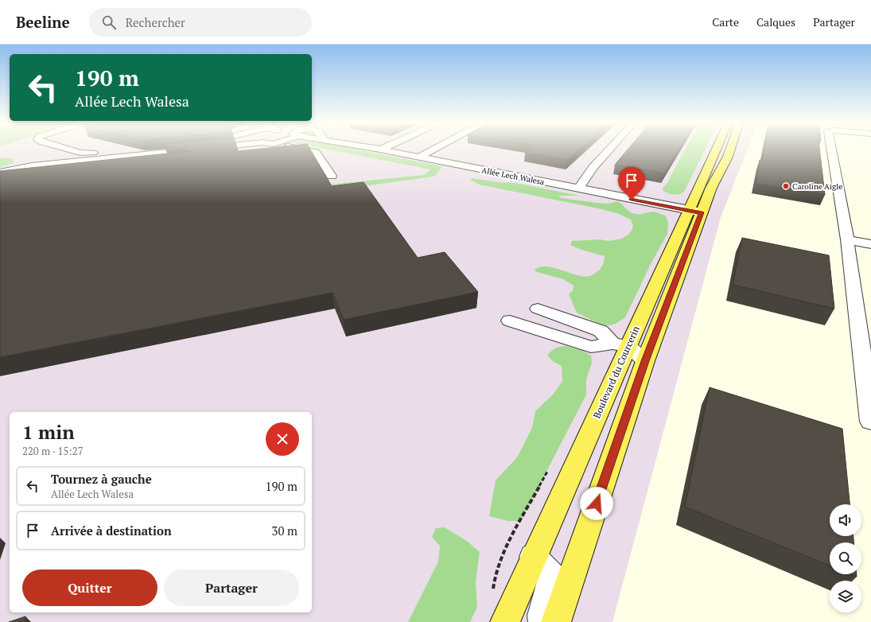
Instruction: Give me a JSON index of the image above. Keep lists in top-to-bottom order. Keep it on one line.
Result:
{"streets":{"main road":["Boulevard du Courcerin"],"street":["Allée Lech Walesa"]},"crossings":[["Allée Lech Walesa","Boulevard du Courcerin"]],"places":["Caroline Aigle"],"page":{"header":"Beeline","search":"Rechercher","nav":["Carte","Calques","Partager"],"turn":["190 m","Allée Lech Walesa"],"heading":["1 min","220 m · 15:27"],"list":[{"name":"Tournez à gauche","note":"Allée Lech Walesa","value":"190 m"},{"name":"Arrivée à destination","value":"30 m"}],"buttons":["Quitter","Partager"]}}
